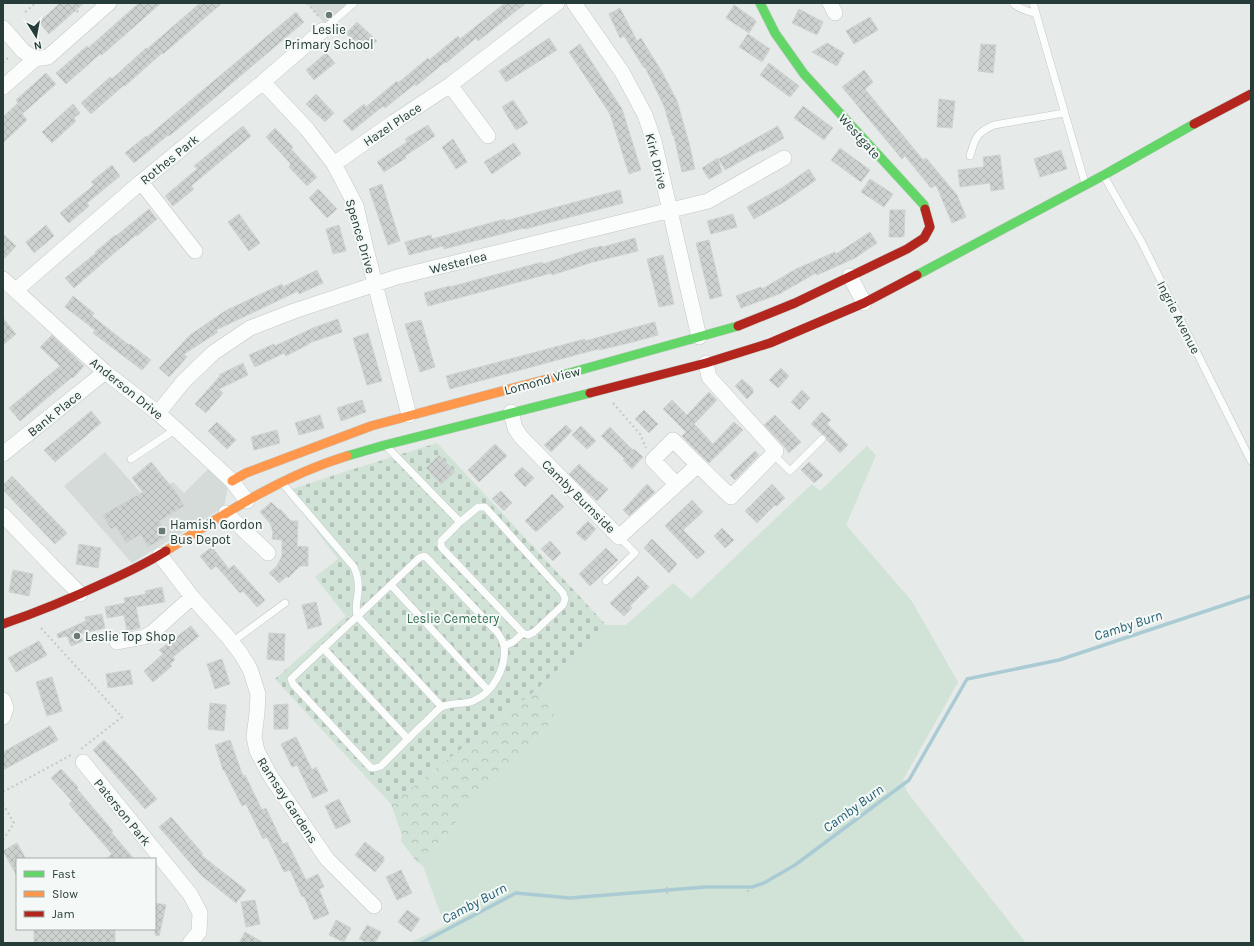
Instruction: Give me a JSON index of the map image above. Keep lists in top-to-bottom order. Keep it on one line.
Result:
{"streets":{"main road":["Westgate","Lomond View"],"street":["Hazel Place","Rothes Park","Kirk Drive","Spence Drive","Westerlea","Anderson Drive","Bank Place","Camby Burnside","Ramsay Gardens","Paterson Park"],"lane":["Ingrie Avenue"]},"crossings":[["Hazel Place","Spence Drive"],["Westgate","Lomond View"],["Rothes Park","Spence Drive"],["Rothes Park","Anderson Drive"],["Kirk Drive","Westerlea"],["Kirk Drive","Lomond View"],["Spence Drive","Westerlea"],["Spence Drive","Lomond View"],["Westerlea","Anderson Drive"],["Lomond View","Anderson Drive"],["Anderson Drive","Bank Place"]],"water":["Camby Burn"],"parks":["Leslie Cemetery"],"places":{"other":["Leslie Primary School","Leslie Top Shop"],"transit":["Hamish Gordon Bus Depot"]},"legend":["Fast","Slow","Jam"],"north":"bottom"}
